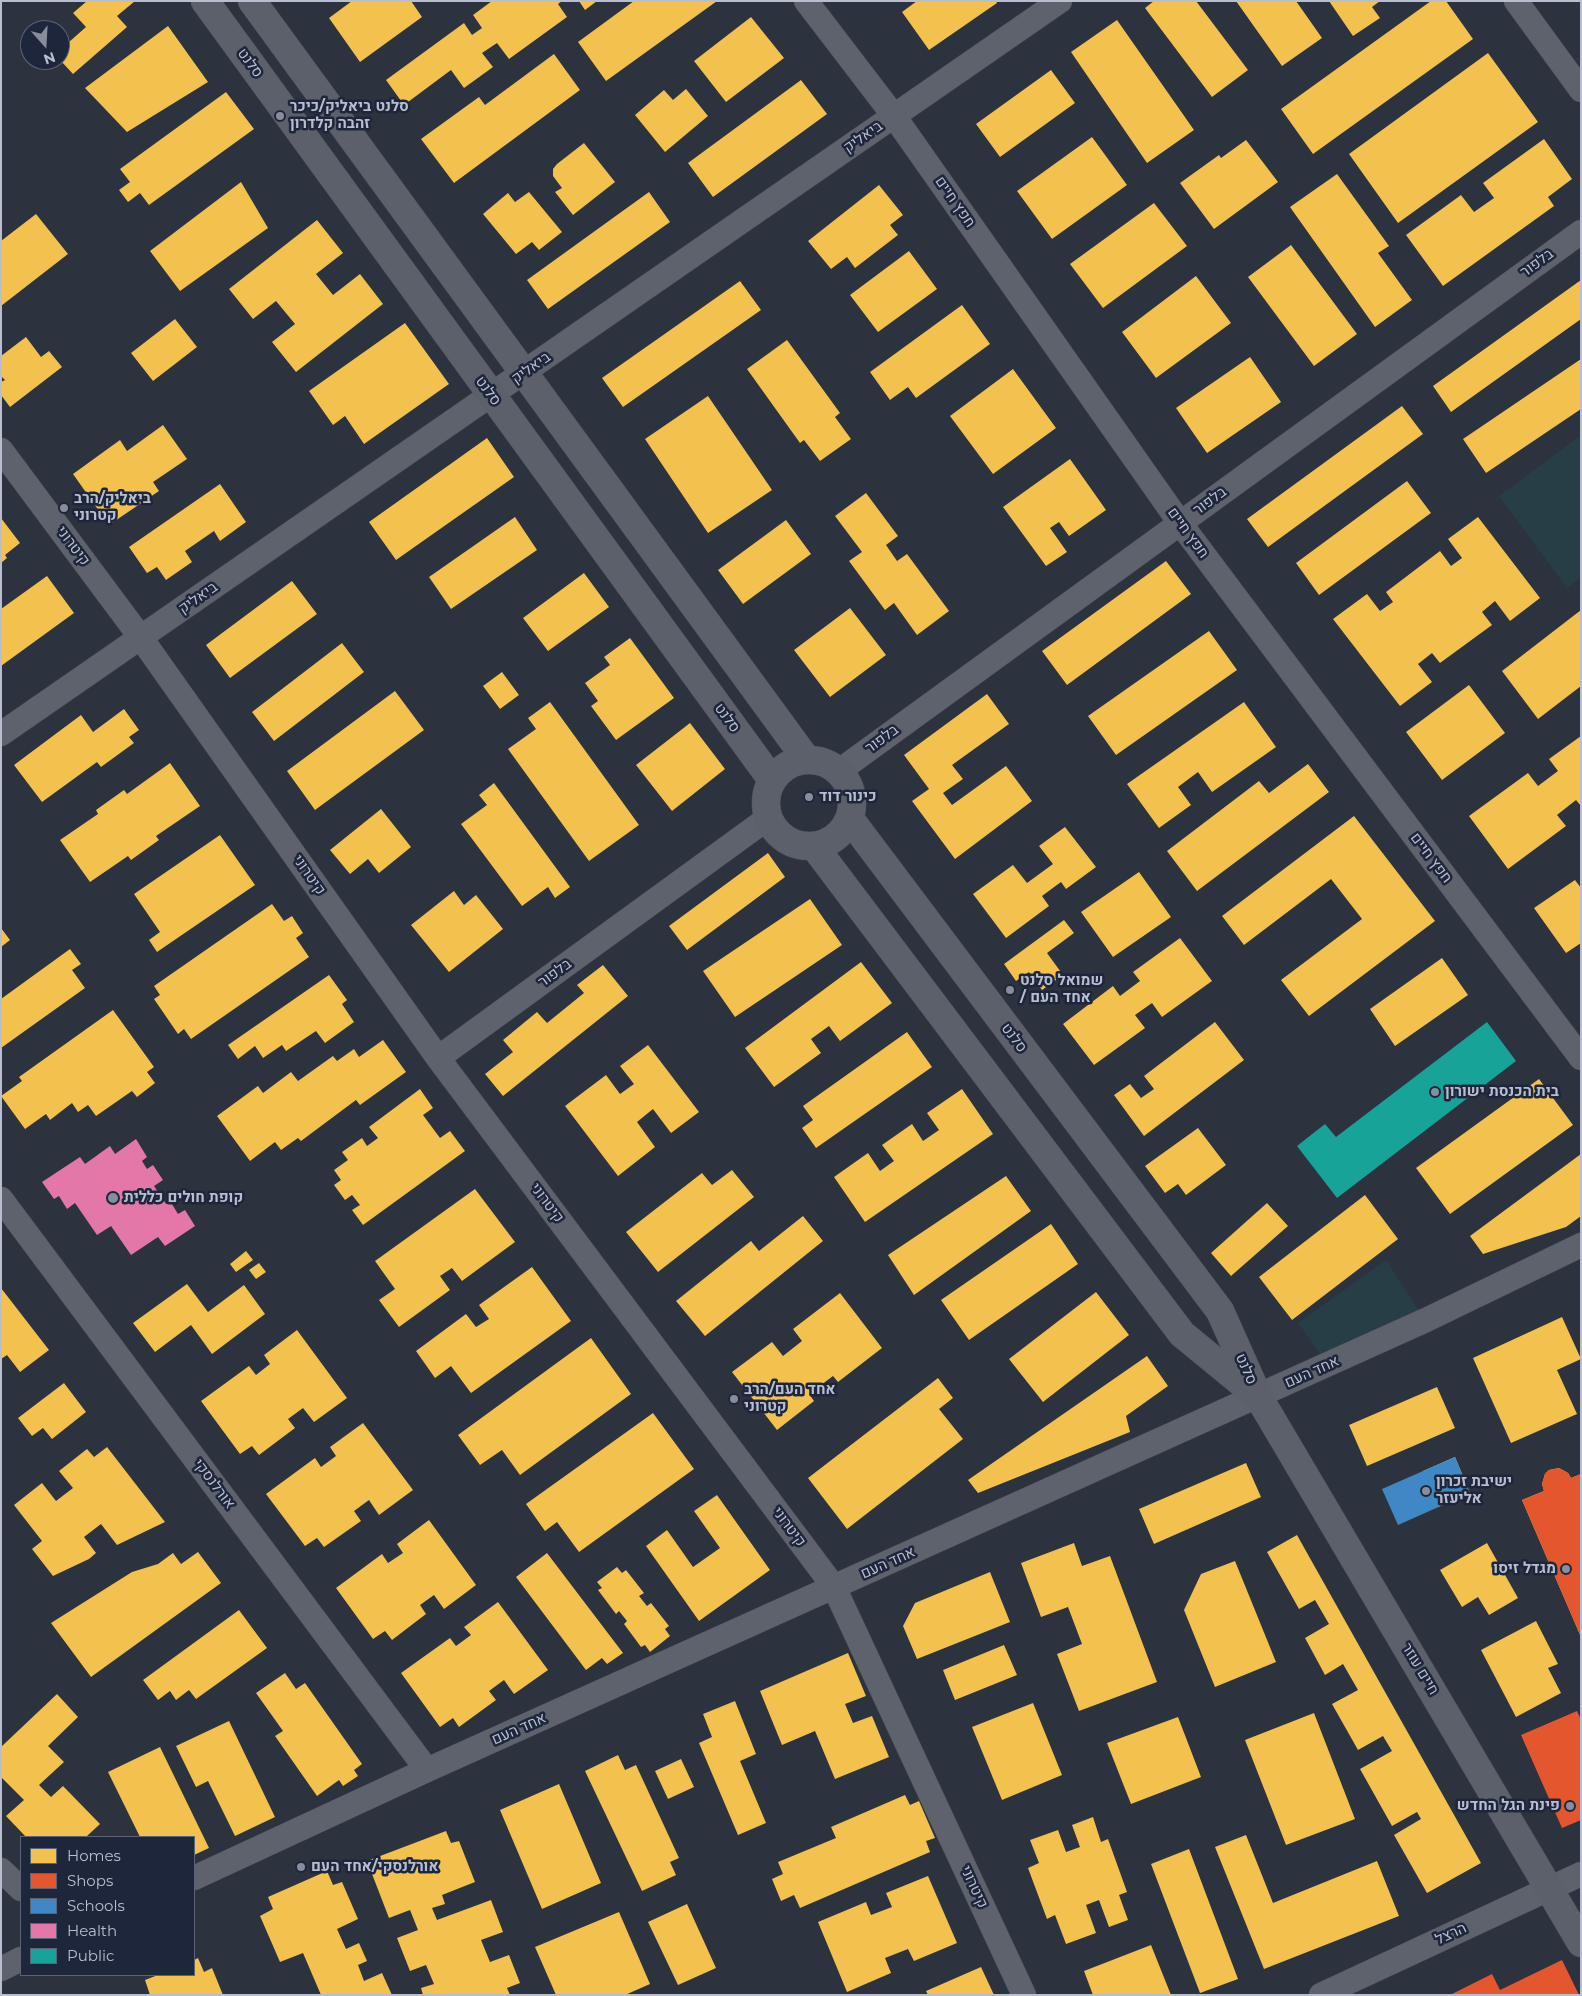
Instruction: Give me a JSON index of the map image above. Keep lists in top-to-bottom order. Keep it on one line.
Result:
{"streets":{"street":["סלנט","ביאליק","חפץ חיים","בלפור","קיטרוני","אחד העם","אורלנסקי","חיים עוזר","הרצל"]},"crossings":[["סלנט","ביאליק"],["סלנט","בלפור"],["סלנט","אחד העם"],["סלנט","חיים עוזר"],["ביאליק","חפץ חיים"],["ביאליק","קיטרוני"],["חפץ חיים","בלפור"],["בלפור","קיטרוני"],["קיטרוני","אחד העם"],["אחד העם","אורלנסקי"],["אחד העם","חיים עוזר"],["חיים עוזר","הרצל"]],"places":["סלנט ביאליק/כיכר זהבה קלדרון","ביאליק/הרב קטרוני","כינור דוד","שמואל סלנט / אחד העם","בית הכנסת ישורון","קופת חולים כללית","אחד העם/הרב קטרוני","ישיבת זכרון אליעזר","מגדל זיסו","פינת הגל החדש","אורלנסקי/אחד העם"],"legend":["Homes","Shops","Schools","Health","Public"],"north":"bottom"}
